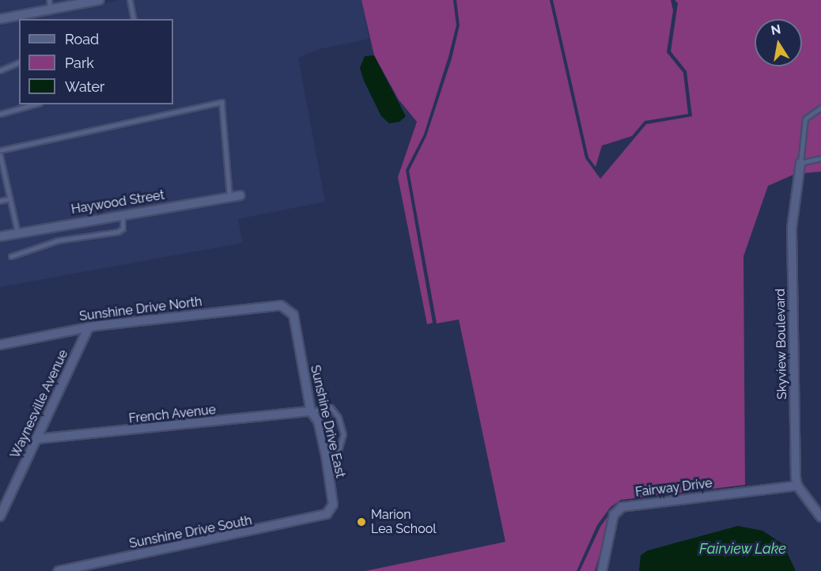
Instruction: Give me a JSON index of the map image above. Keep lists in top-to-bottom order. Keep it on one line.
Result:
{"streets":{"street":["Haywood Street","Sunshine Drive North","Skyview Boulevard","Waynesville Avenue","French Avenue","Sunshine Drive East","Fairway Drive","Sunshine Drive South"]},"crossings":[["Sunshine Drive North","Waynesville Avenue"],["Sunshine Drive North","Sunshine Drive East"],["Skyview Boulevard","Fairway Drive"],["Waynesville Avenue","French Avenue"],["French Avenue","Sunshine Drive East"],["Sunshine Drive East","Sunshine Drive South"]],"water":["Fairview Lake"],"places":["Marion Lea School"],"legend":["Road","Park","Water"],"north":"top"}
